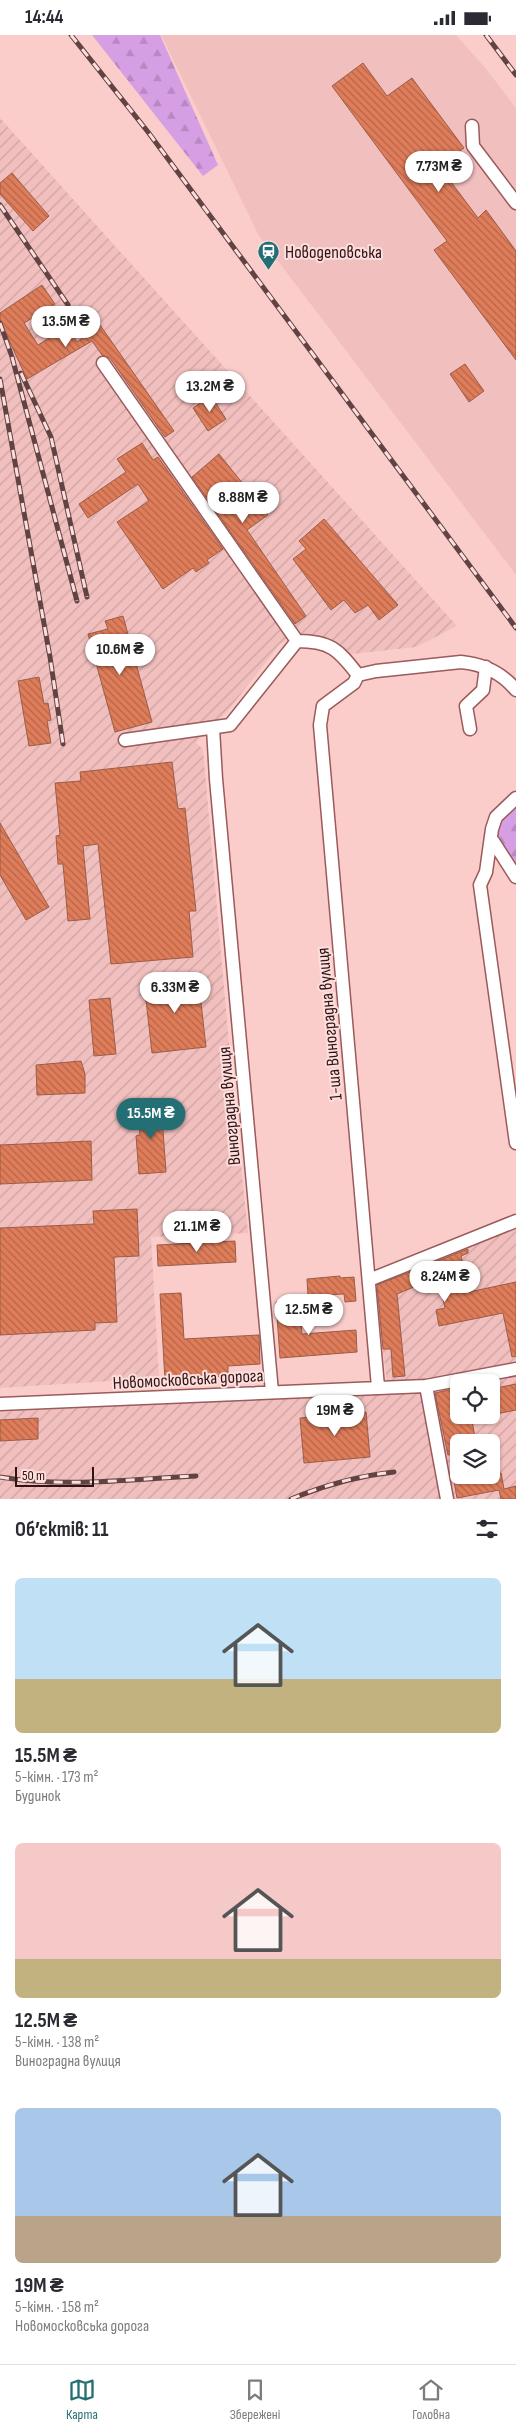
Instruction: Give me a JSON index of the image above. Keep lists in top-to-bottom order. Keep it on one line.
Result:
{"streets":{"street":["1-ша Виноградна вулиця","Виноградна вулиця","Новомосковська дорога"]},"crossings":[["1-ша Виноградна вулиця","Новомосковська дорога"],["Виноградна вулиця","Новомосковська дорога"]],"places":{"station":["Новодеповська"]},"scale_bar":"50 m","page":{"status":"14:44","price":["7.73M ₴","13.5M ₴","13.2M ₴","8.88M ₴","10.6M ₴","6.33M ₴","15.5M ₴","21.1M ₴","8.24M ₴","12.5M ₴","19M ₴"],"scale":"50 m","heading":"Об’єктів: 11","list":[{"name":"15.5M ₴","note":"5-кімн. · 173 m² · Будинок"},{"name":"12.5M ₴","note":"5-кімн. · 138 m² · Виноградна вулиця"},{"name":"19M ₴","note":"5-кімн. · 158 m² · Новомосковська дорога"}],"tabs":["Карта","Збережені","Головна"]}}
